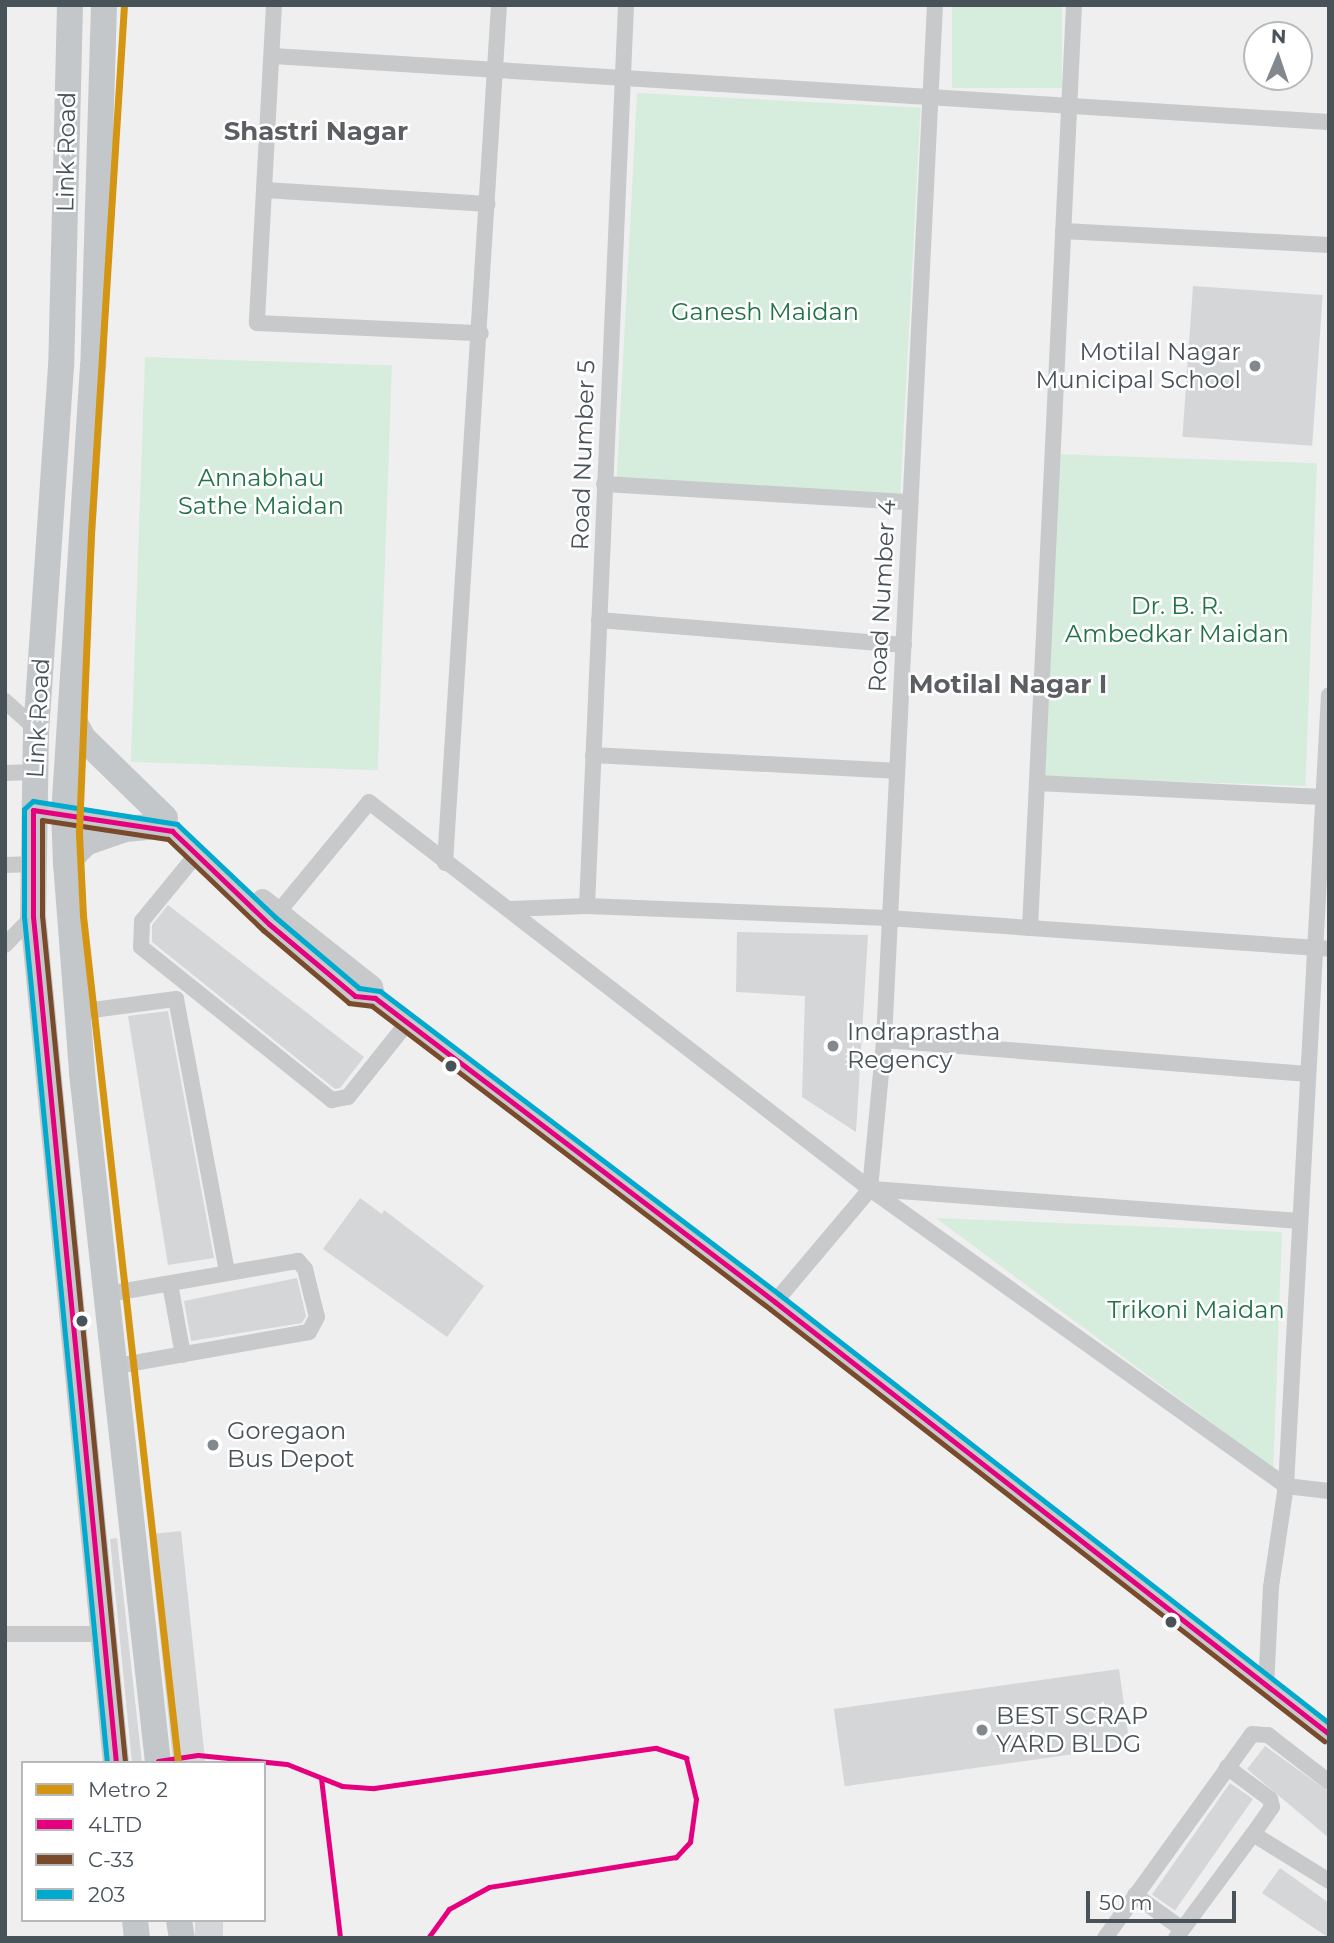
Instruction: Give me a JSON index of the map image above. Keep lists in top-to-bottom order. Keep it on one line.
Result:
{"streets":{"main road":["Link Road"],"street":["Road Number 5","Road Number 4"]},"districts":["Shastri Nagar","Motilal Nagar I"],"parks":["Ganesh Maidan","Annabhau Sathe Maidan","Dr. B. R. Ambedkar Maidan","Trikoni Maidan"],"places":["Motilal Nagar Municipal School","Indraprastha Regency","Goregaon Bus Depot","BEST SCRAP YARD BLDG"],"lines":["metro line 2","transit line 203","transit line 4LTD","transit line C-33"],"legend":["Metro 2","4LTD","C-33","203"],"scale_bar":"50 m","north":"top"}
